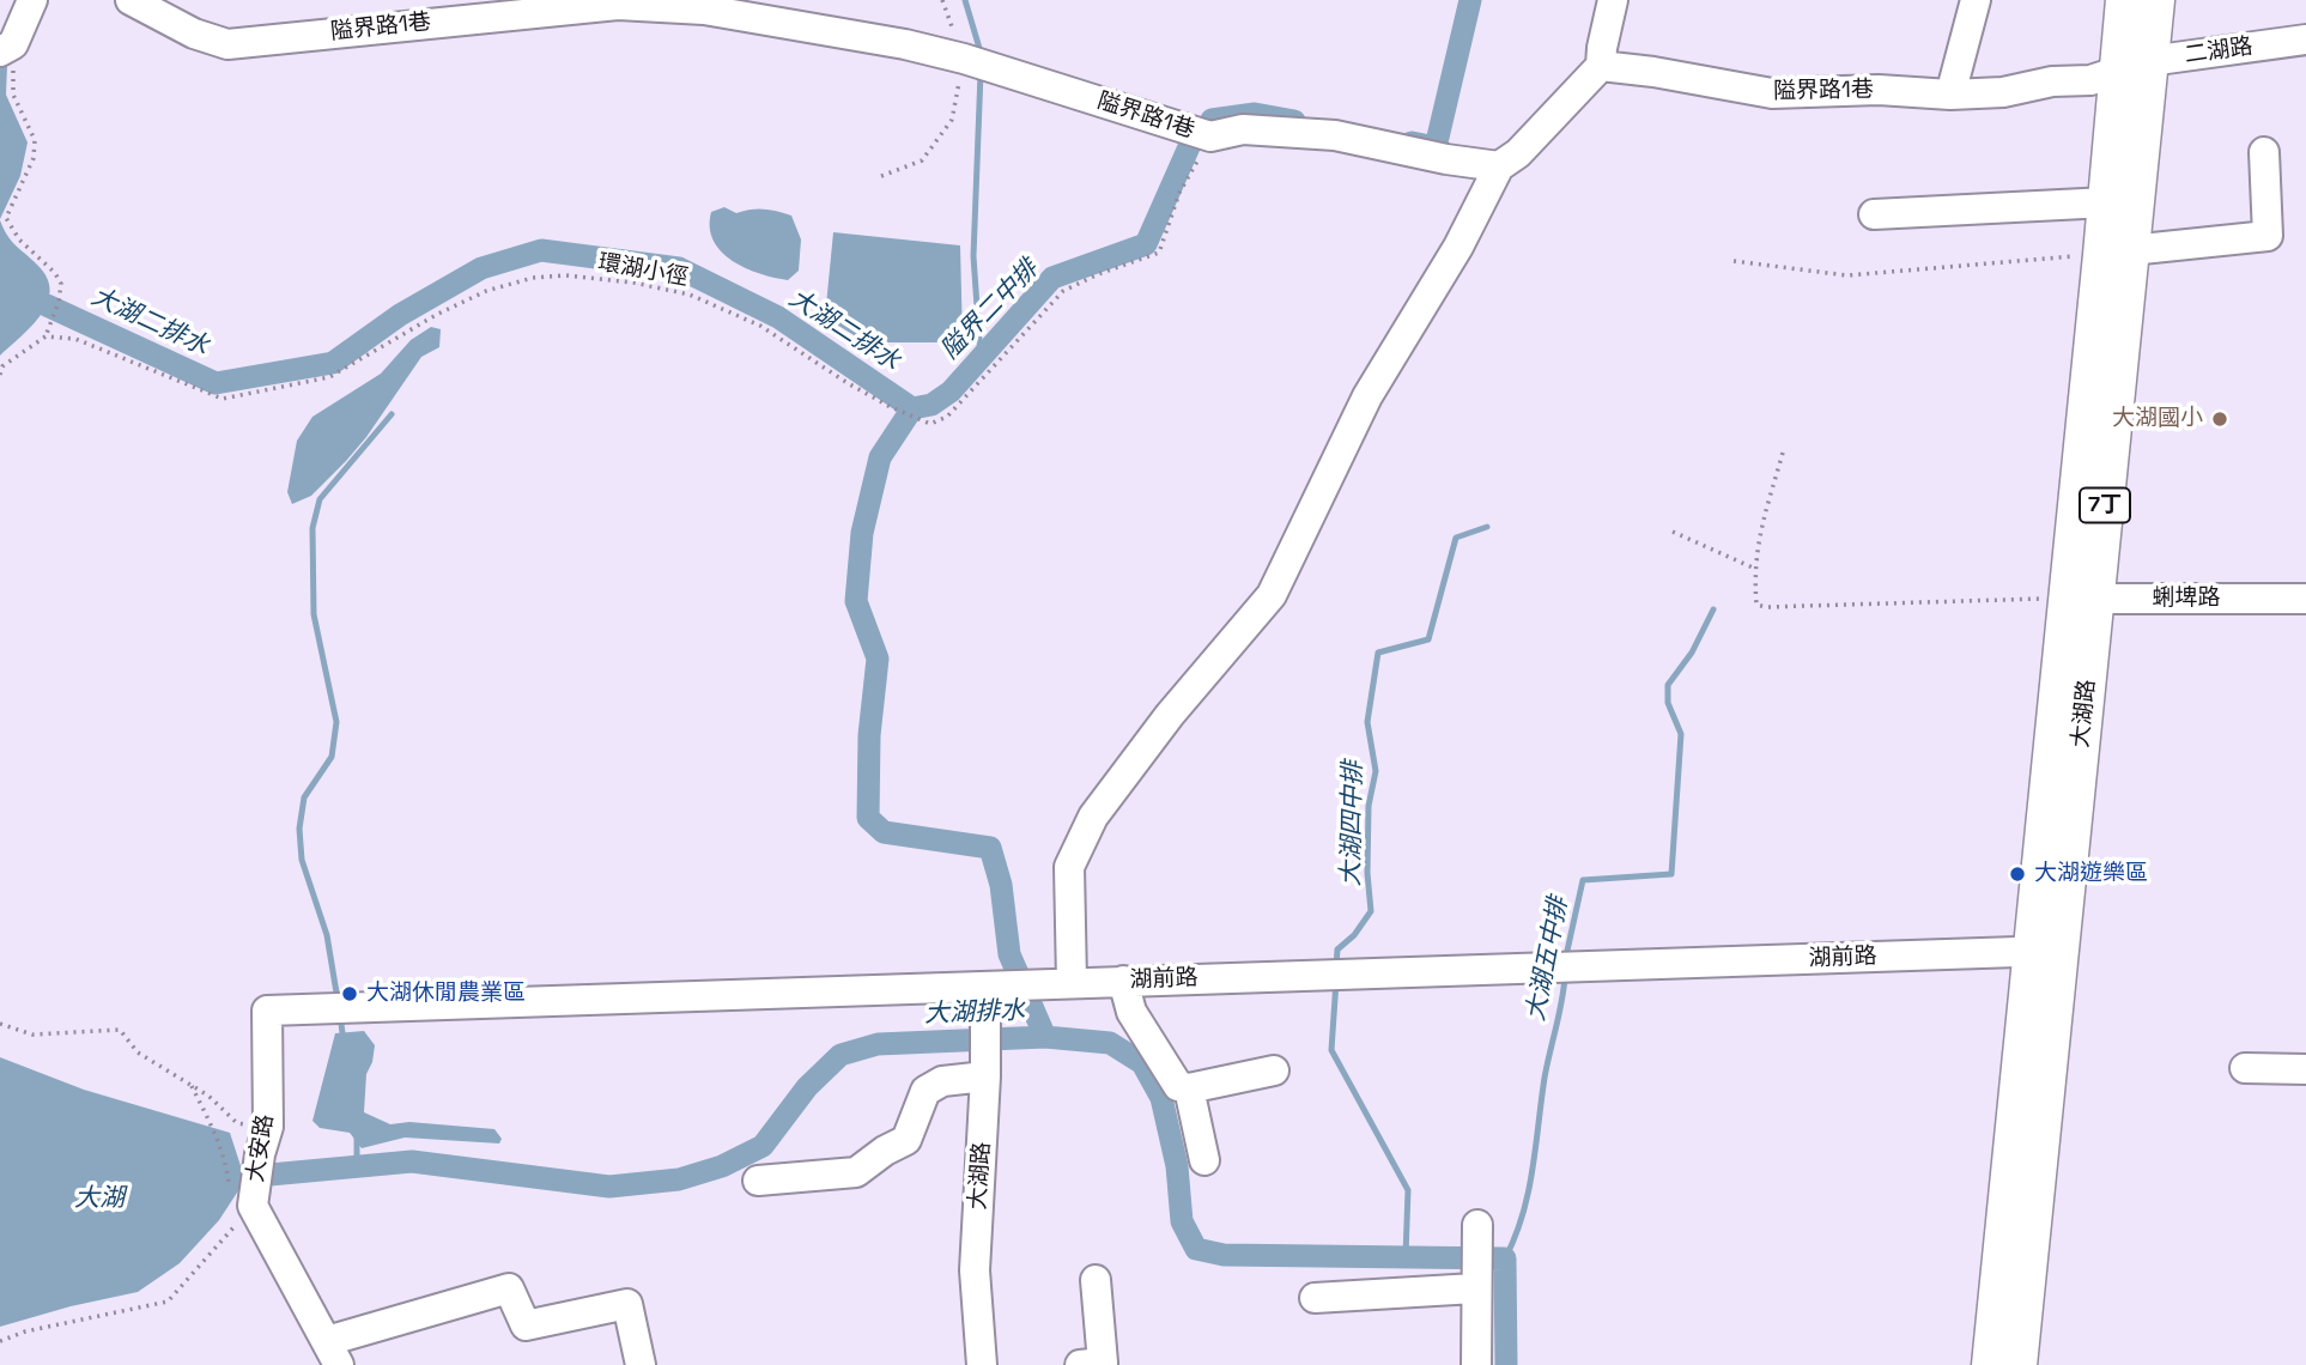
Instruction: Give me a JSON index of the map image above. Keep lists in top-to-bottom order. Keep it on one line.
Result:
{"streets":{"main road":["7丁","大湖路"],"street":["隘界路1巷","二湖路","蜊埤路","湖前路","大安路"],"path":["環湖小徑"]},"crossings":[["隘界路1巷","二湖路"],["隘界路1巷","環湖小徑"],["隘界路1巷","7丁"],["隘界路1巷","大湖路"],["二湖路","7丁"],["二湖路","大湖路"],["7丁","大湖路"],["蜊埤路","大湖路"],["大湖路","湖前路"],["湖前路","大安路"]],"water":["隘界二中排","大湖二排水","大湖四中排","大湖五中排","大湖排水","大湖"],"places":["大湖國小","大湖遊樂區","大湖休閒農業區"]}
